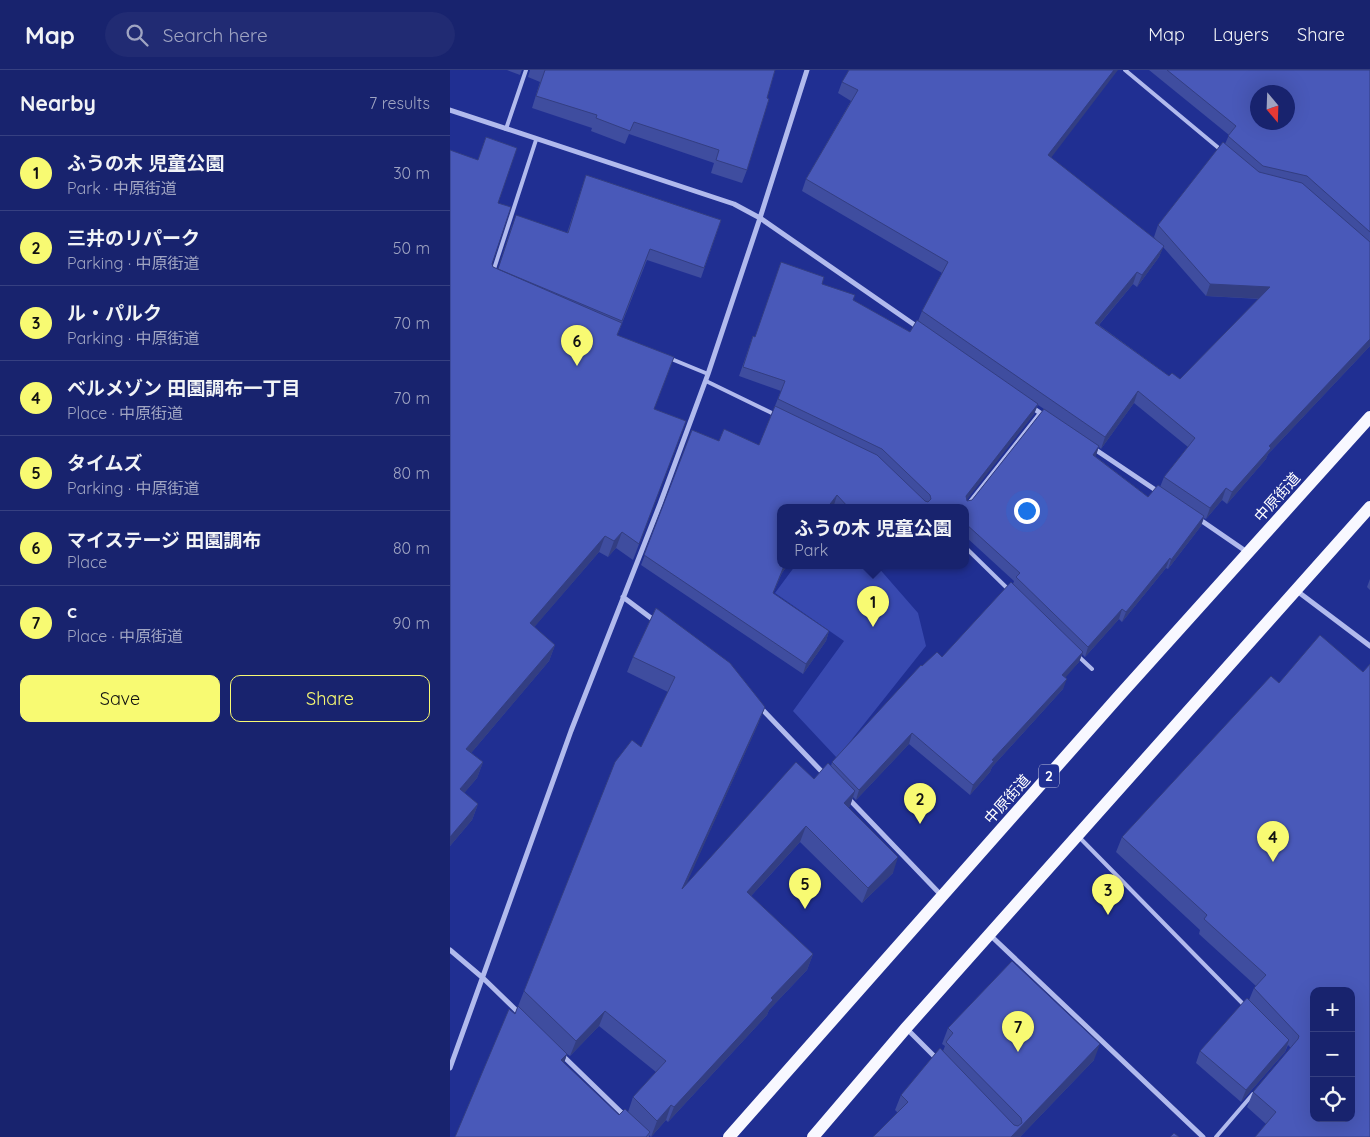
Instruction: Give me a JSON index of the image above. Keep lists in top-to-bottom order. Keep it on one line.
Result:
{"streets":{"main road":["中原街道","2"]},"north":"bottom","page":{"header":"Map","search":"Search here","nav":["Map","Layers","Share"],"heading":["Nearby","7 results"],"list":[{"mark":"1","name":"ふうの木 児童公園","note":"Park · 中原街道","value":"30 m"},{"mark":"2","name":"三井のリパーク","note":"Parking · 中原街道","value":"50 m"},{"mark":"3","name":"ル・パルク","note":"Parking · 中原街道","value":"70 m"},{"mark":"4","name":"ベルメゾン 田園調布一丁目","note":"Place · 中原街道","value":"70 m"},{"mark":"5","name":"タイムズ","note":"Parking · 中原街道","value":"80 m"},{"mark":"6","name":"マイステージ 田園調布","note":"Place","value":"80 m"},{"mark":"7","name":"c","note":"Place · 中原街道","value":"90 m"}],"pins":["6","1","2","4","5","3","7"],"popup":["ふうの木 児童公園","Park"],"buttons":["Save","Share"],"map_buttons":["+","−"]}}
